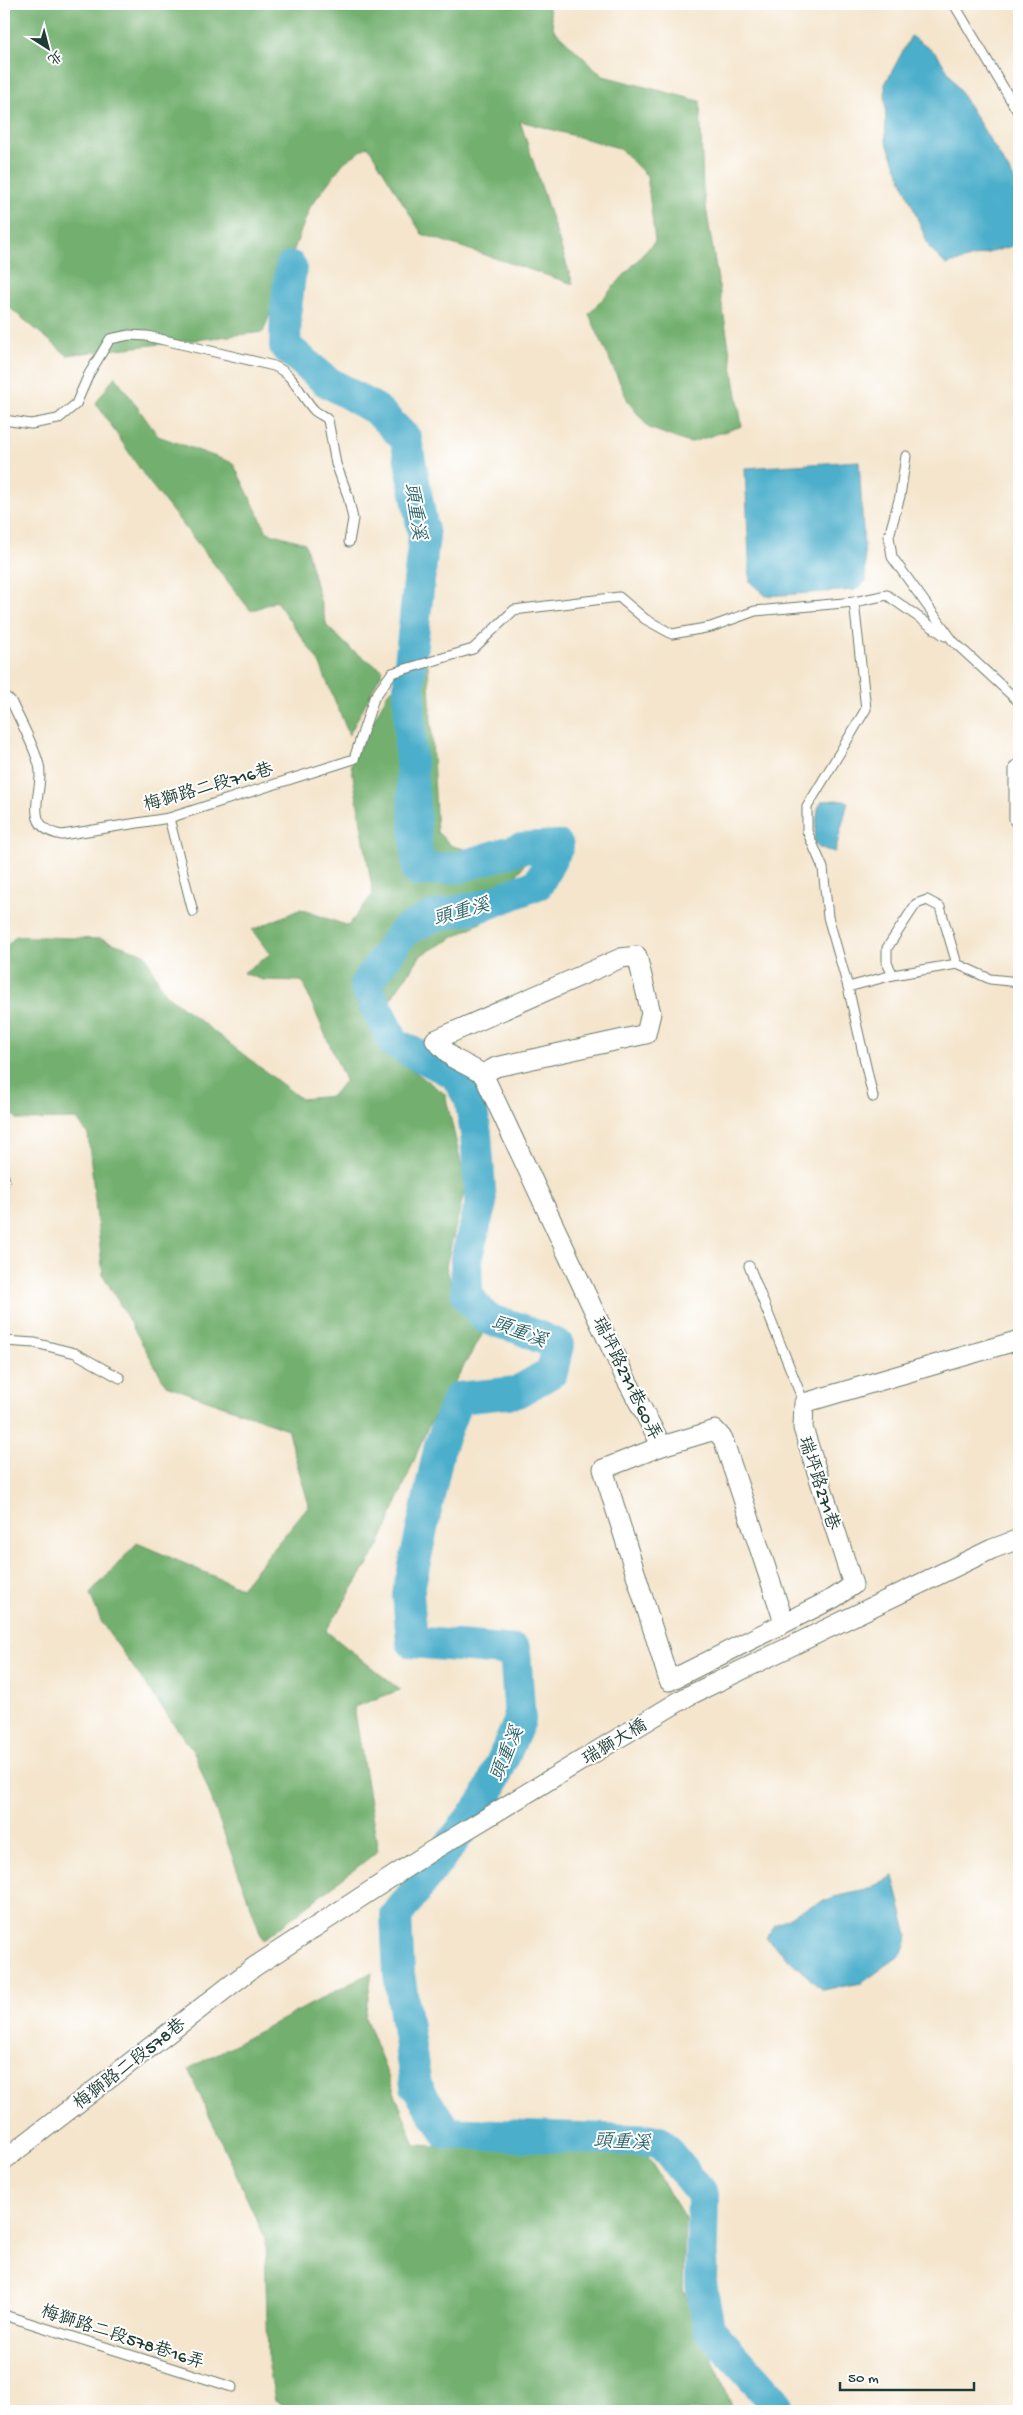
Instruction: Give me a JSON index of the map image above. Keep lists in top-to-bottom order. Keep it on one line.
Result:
{"streets":{"street":["瑞坪路271巷60弄","瑞坪路271巷","瑞獅大橋","梅獅路二段578巷"],"lane":["梅獅路二段716巷","梅獅路二段578巷16弄"]},"crossings":[["瑞坪路271巷60弄","瑞坪路271巷"],["瑞獅大橋","梅獅路二段578巷"]],"water":["頭重溪"],"scale_bar":"50 m","north":"bottom right"}
